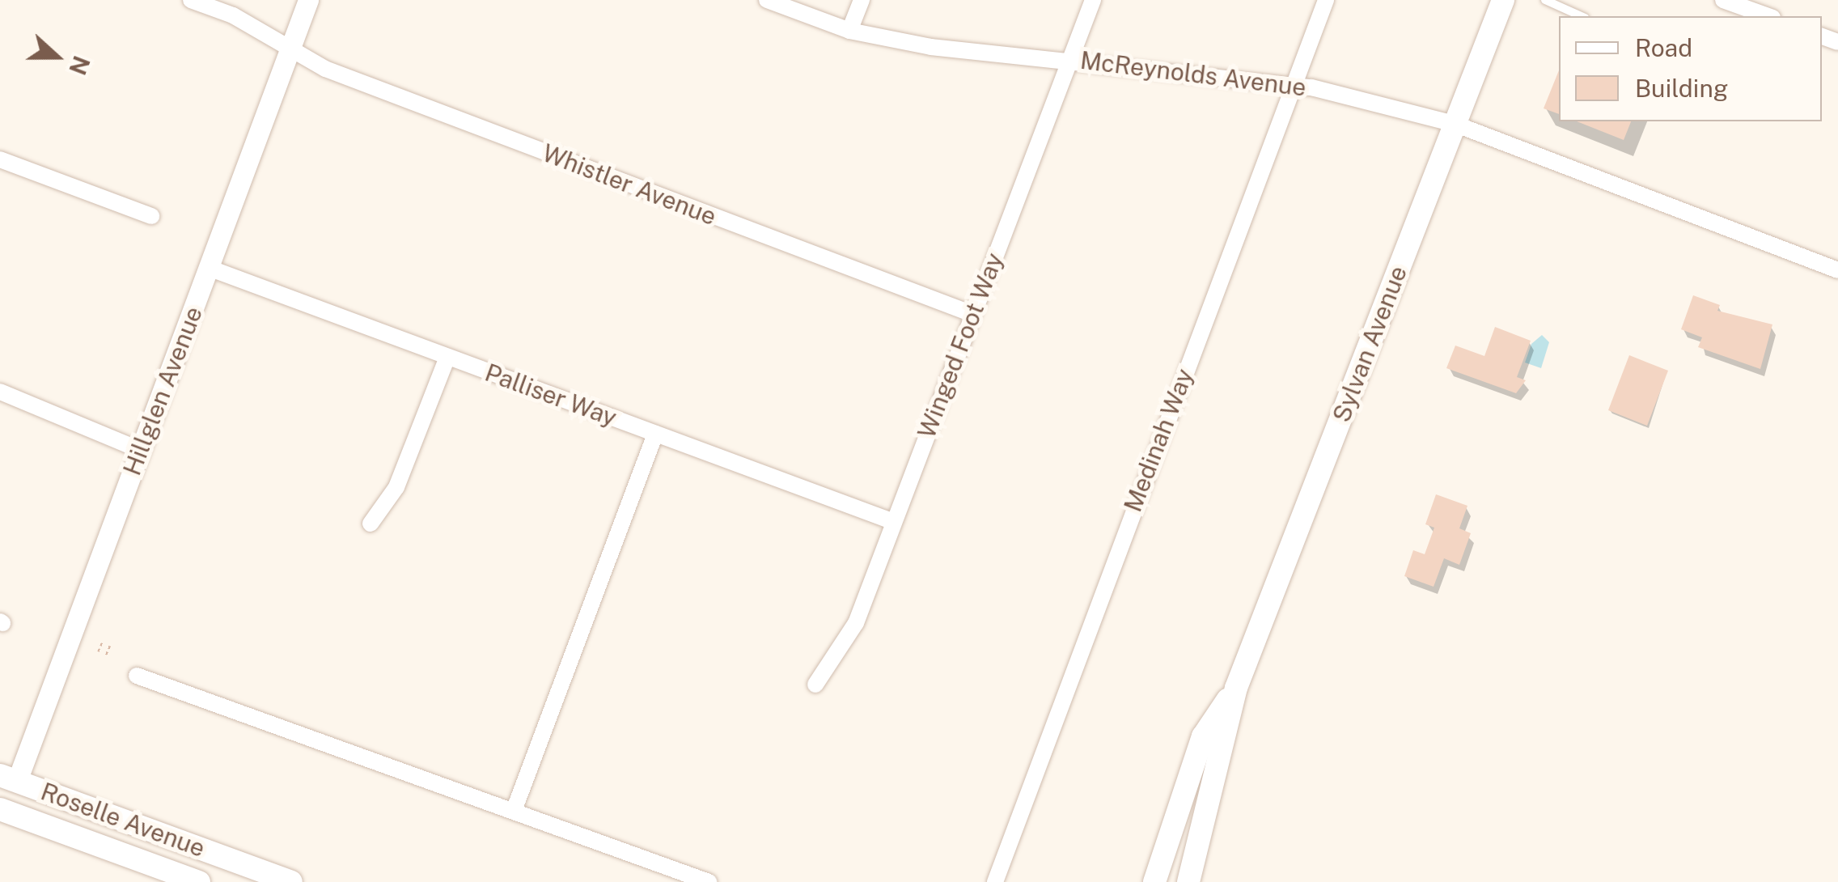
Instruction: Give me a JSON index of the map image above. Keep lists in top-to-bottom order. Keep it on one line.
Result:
{"streets":{"main road":["Sylvan Avenue","Roselle Avenue"],"street":["McReynolds Avenue","Whistler Avenue","Winged Foot Way","Hillglen Avenue","Palliser Way","Medinah Way"]},"crossings":[["McReynolds Avenue","Sylvan Avenue"],["McReynolds Avenue","Winged Foot Way"],["McReynolds Avenue","Medinah Way"],["Whistler Avenue","Winged Foot Way"],["Whistler Avenue","Hillglen Avenue"],["Winged Foot Way","Palliser Way"],["Hillglen Avenue","Palliser Way"],["Hillglen Avenue","Roselle Avenue"]],"legend":["Road","Building"],"north":"right"}
